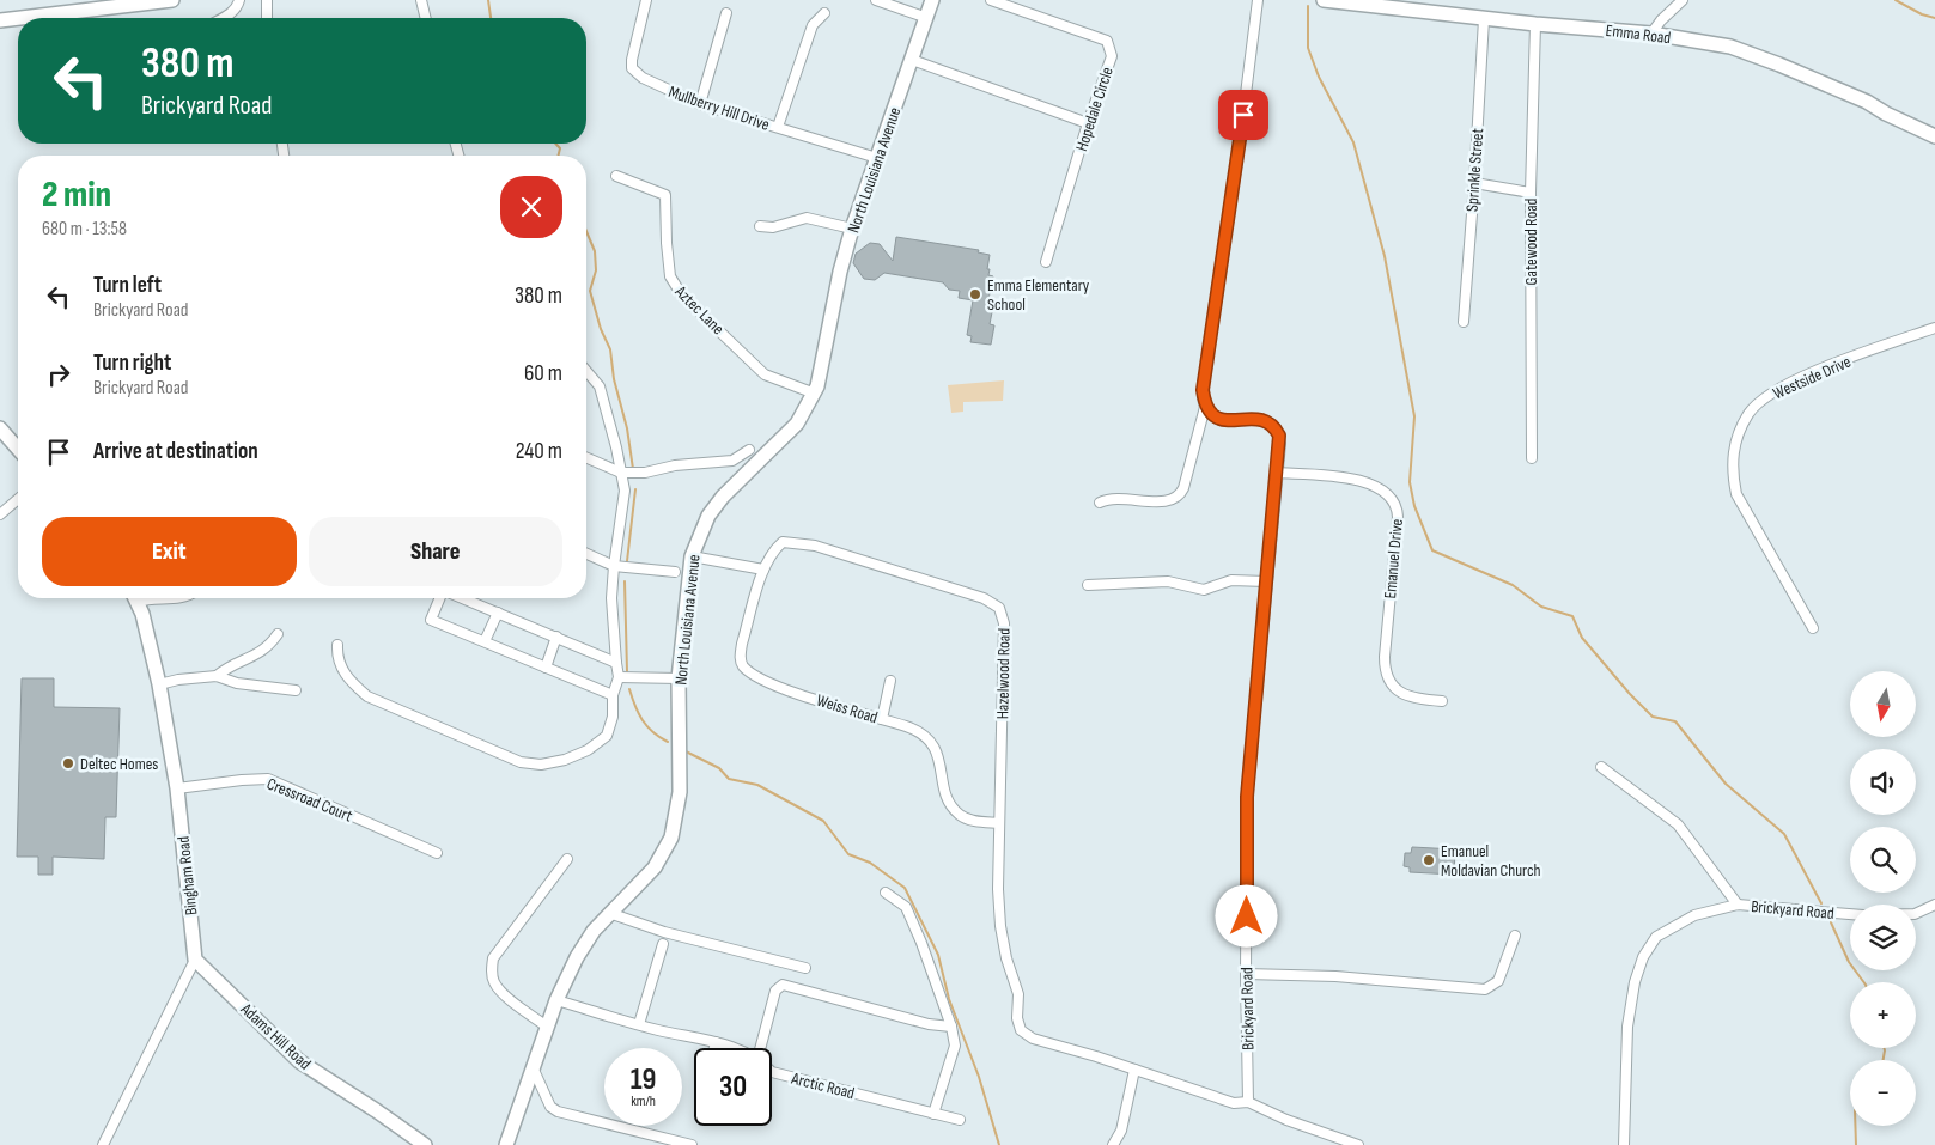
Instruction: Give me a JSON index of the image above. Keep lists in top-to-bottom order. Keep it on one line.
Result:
{"streets":{"street":["Emma Road","Mullberry Hill Drive","Hopedale Circle","North Louisiana Avenue","Sprinkle Street","Gatewood Road","Aztec Lane","Westside Drive","Emanuel Drive","Hazelwood Road","Weiss Road","Cressroad Court","Bingham Road","Brickyard Road","Adams Hill Road","Arctic Road"]},"crossings":[["Emma Road","Sprinkle Street"],["Emma Road","Gatewood Road"],["Mullberry Hill Drive","North Louisiana Avenue"],["North Louisiana Avenue","Aztec Lane"],["North Louisiana Avenue","Arctic Road"],["Emanuel Drive","Brickyard Road"],["Hazelwood Road","Weiss Road"],["Hazelwood Road","Brickyard Road"],["Cressroad Court","Bingham Road"],["Bingham Road","Adams Hill Road"]],"places":["Emma Elementary School","Deltec Homes","Emanuel Moldavian Church"],"north":"bottom","page":{"turn":["380 m","Brickyard Road"],"heading":["2 min","680 m · 13:58"],"list":[{"name":"Turn left","note":"Brickyard Road","value":"380 m"},{"name":"Turn right","note":"Brickyard Road","value":"60 m"},{"name":"Arrive at destination","value":"240 m"}],"buttons":["Exit","Share"],"map_buttons":["+","−"],"speed":"19 km/h","limit":"30"}}
